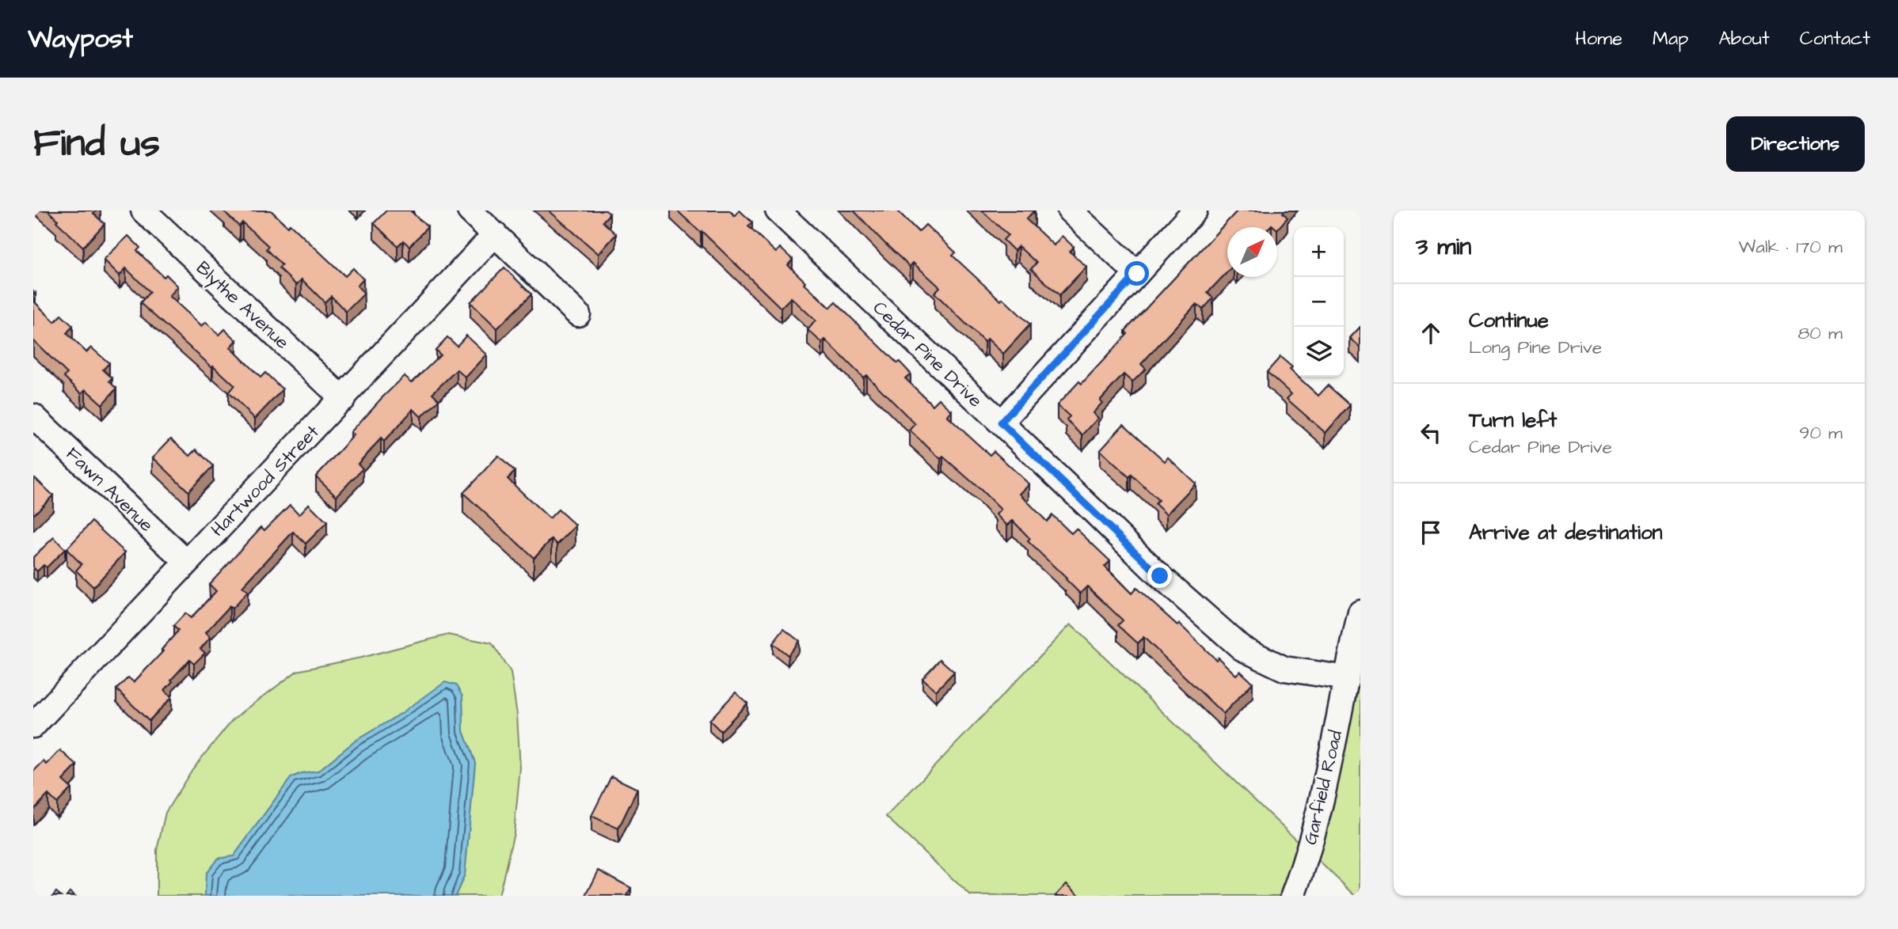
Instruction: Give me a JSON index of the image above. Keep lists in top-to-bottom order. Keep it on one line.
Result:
{"streets":{"street":["Blythe Avenue","Cedar Pine Drive","Hartwood Street","Fawn Avenue","Garfield Road"]},"crossings":[["Blythe Avenue","Hartwood Street"],["Cedar Pine Drive","Garfield Road"],["Hartwood Street","Fawn Avenue"]],"north":"top right","page":{"header":"Waypost","nav":["Home","Map","About","Contact"],"buttons":"Directions","title":"Find us","heading":["3 min","Walk · 170 m"],"map_buttons":["+","−"],"list":[["Continue","Long Pine Drive","80 m"],["Turn left","Cedar Pine Drive","90 m"],"Arrive at destination"]}}
